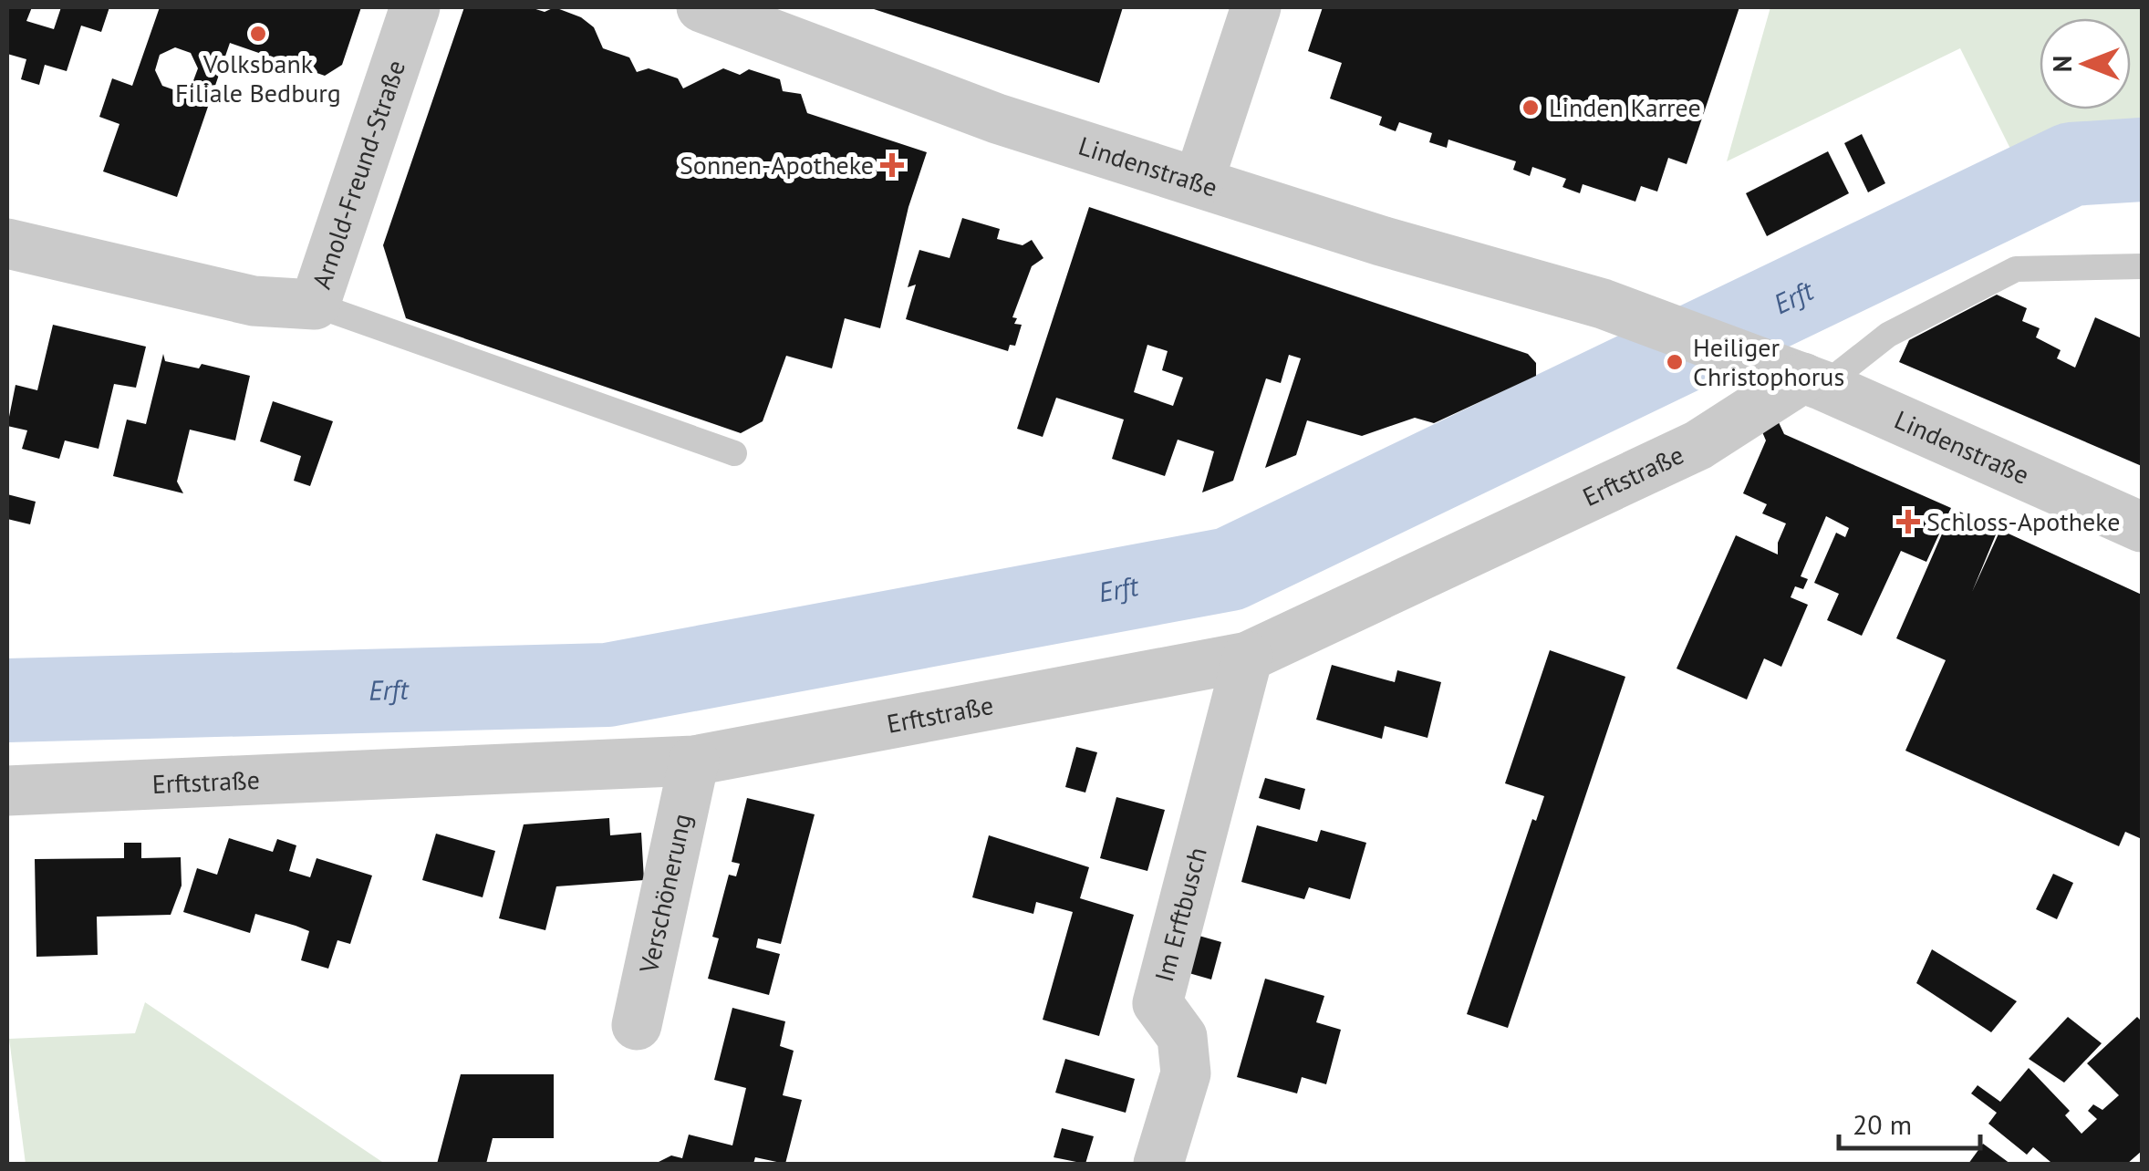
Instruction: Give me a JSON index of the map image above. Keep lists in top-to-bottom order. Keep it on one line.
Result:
{"streets":{"street":["Lindenstraße","Arnold-Freund-Straße","Erftstraße","Verschönerung","Im Erftbusch"]},"crossings":[["Lindenstraße","Erftstraße"],["Erftstraße","Verschönerung"],["Erftstraße","Im Erftbusch"]],"water":["Erft"],"places":{"other":["Volksbank Filiale Bedburg","Linden Karree","Heiliger Christophorus"],"health":["Sonnen-Apotheke","Schloss-Apotheke"]},"scale_bar":"20 m","north":"left"}
